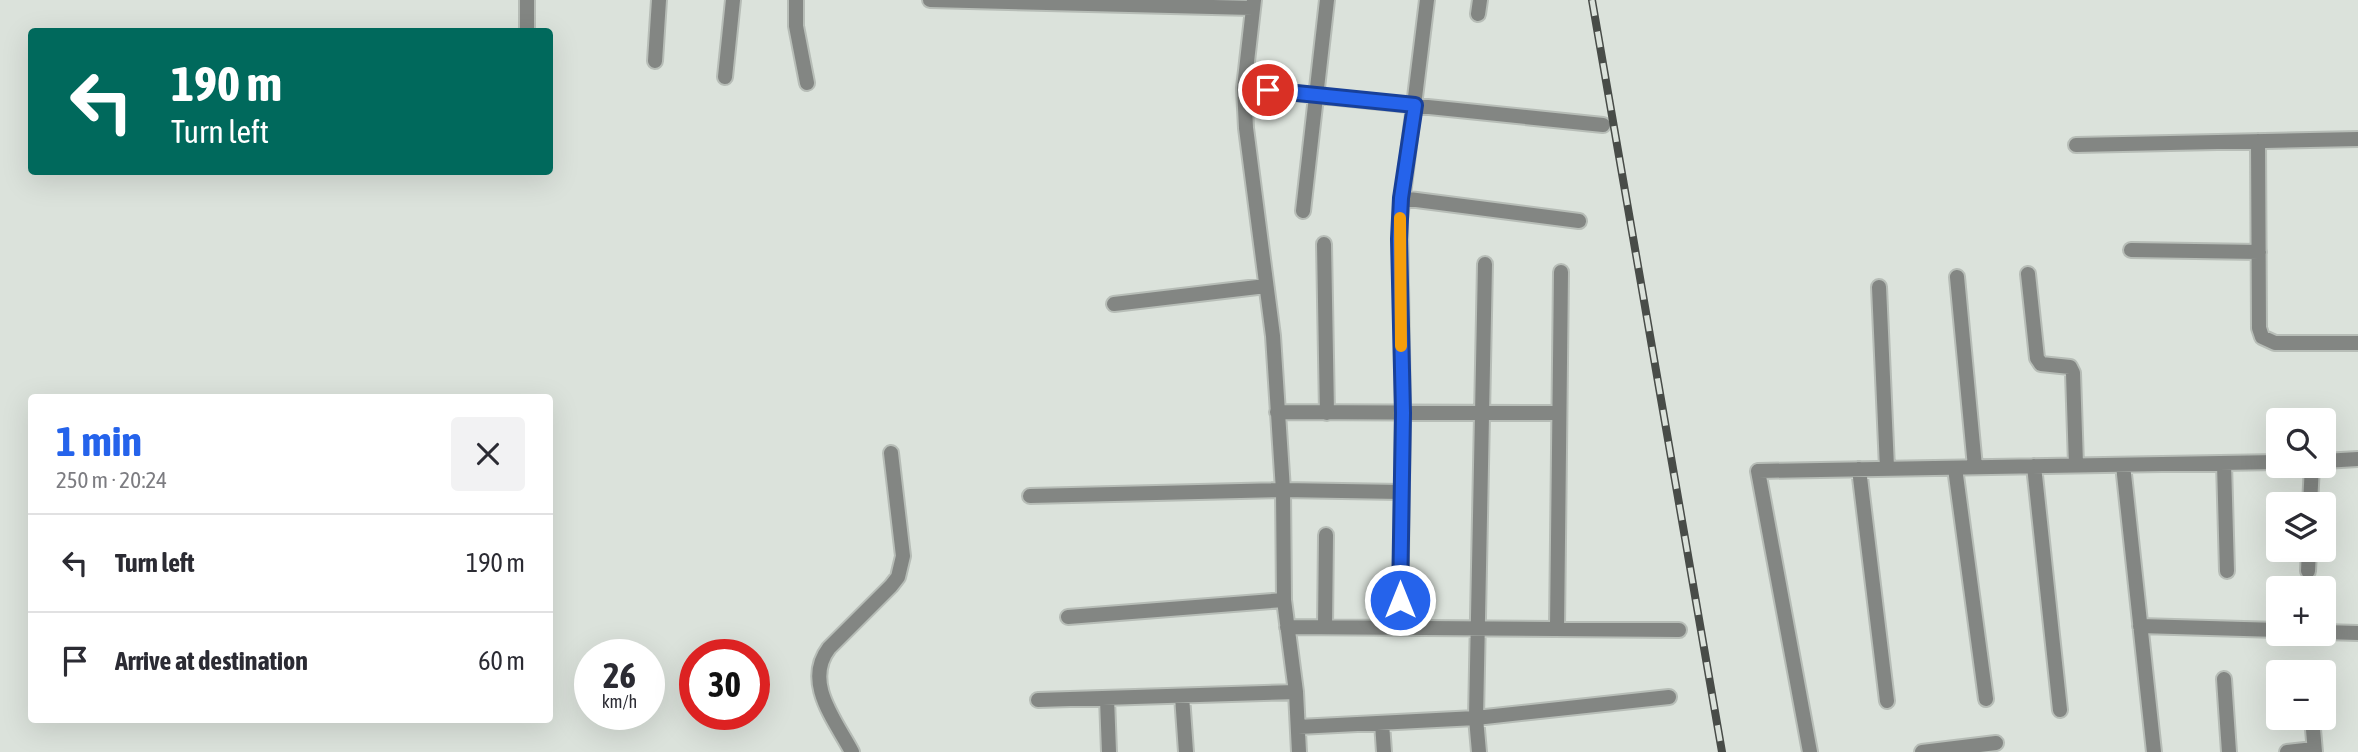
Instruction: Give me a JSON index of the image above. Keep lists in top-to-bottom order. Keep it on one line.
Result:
{"page":{"turn":["190 m","Turn left"],"heading":["1 min","250 m · 20:24"],"map_buttons":["+","−"],"list":[{"name":"Turn left","value":"190 m"},{"name":"Arrive at destination","value":"60 m"}],"speed":"26 km/h","limit":"30"}}
